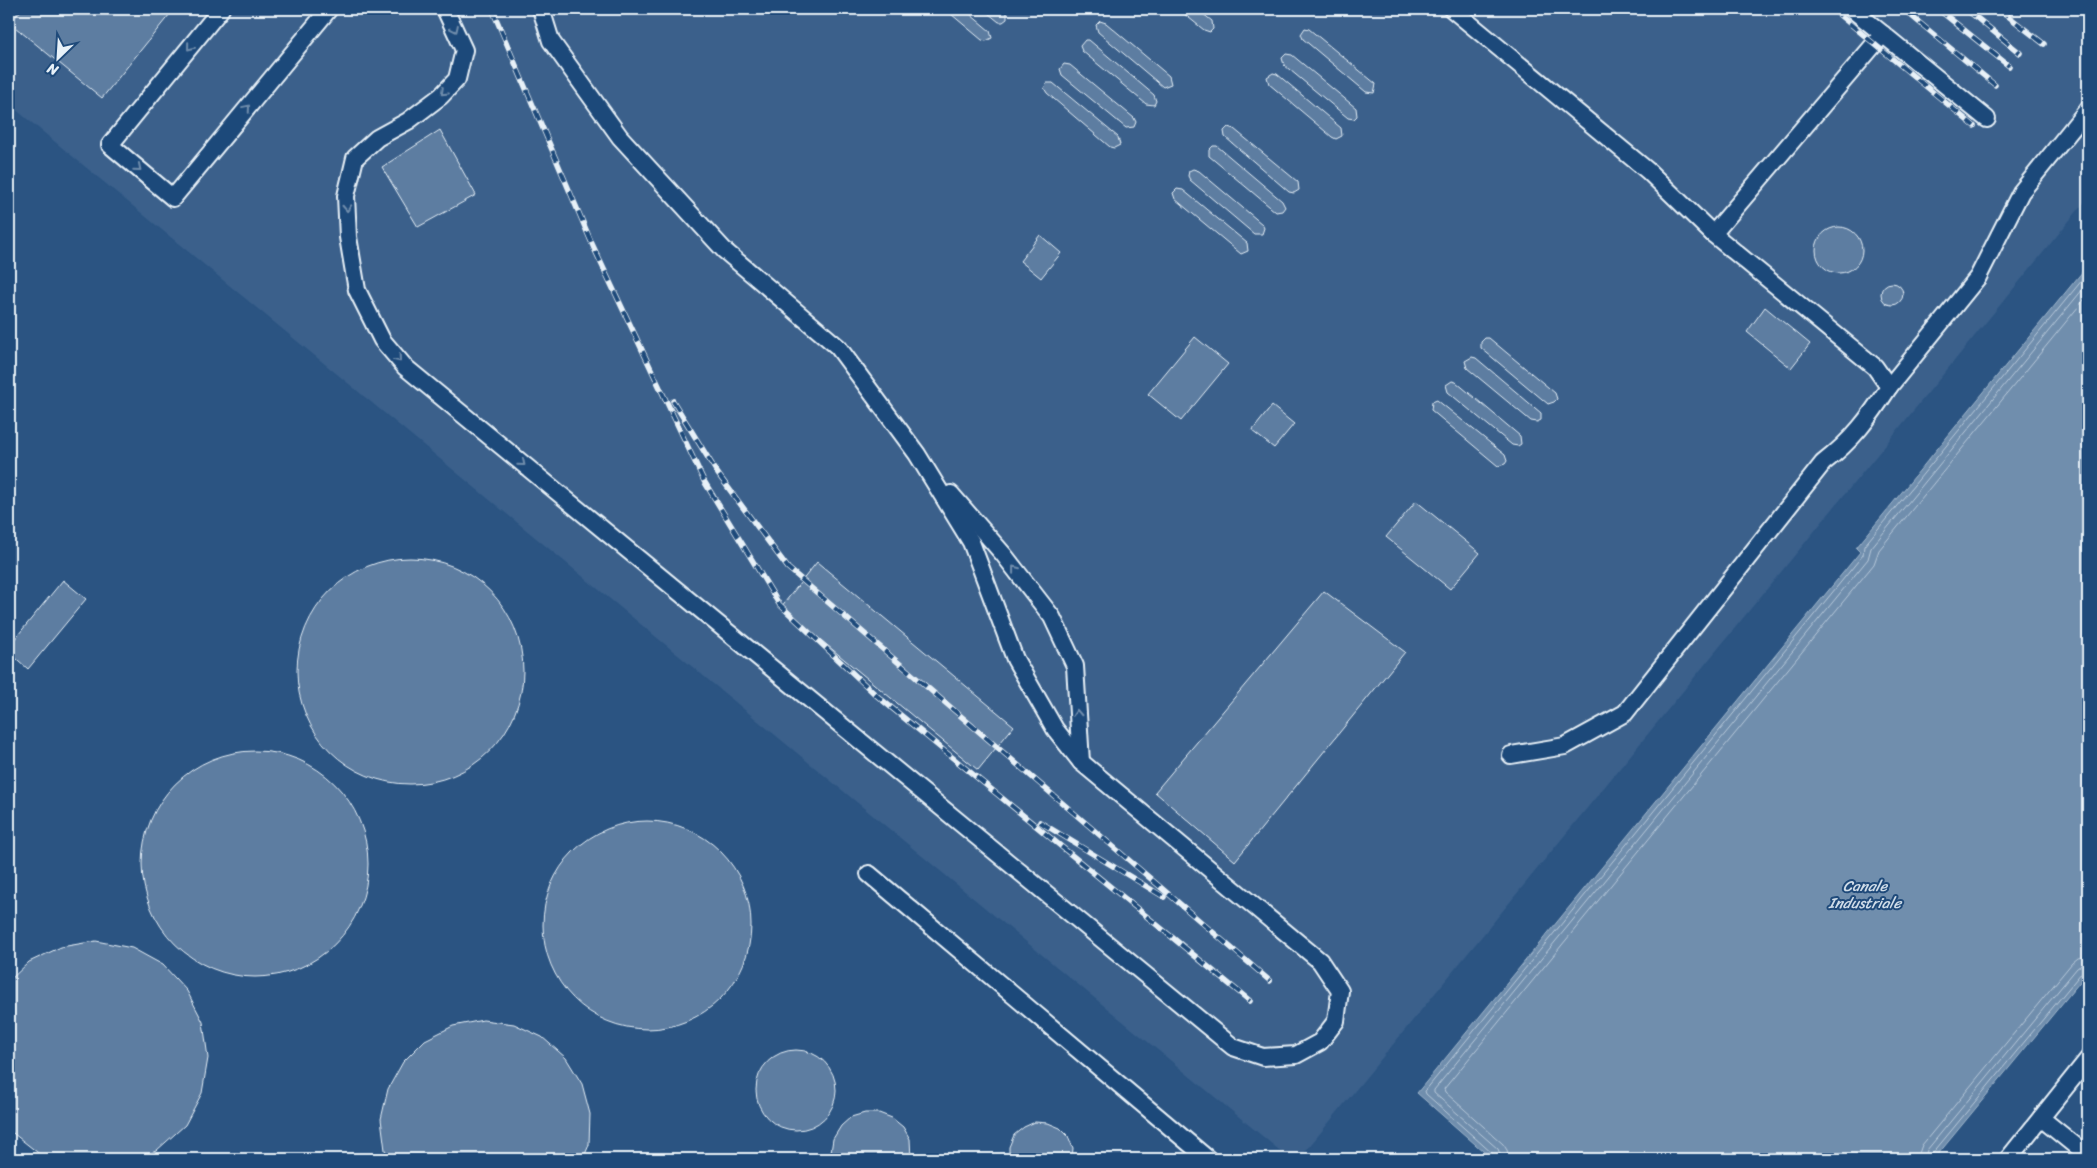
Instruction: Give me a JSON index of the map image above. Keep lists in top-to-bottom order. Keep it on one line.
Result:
{"water":["Canale Industriale"],"north":"bottom left"}
